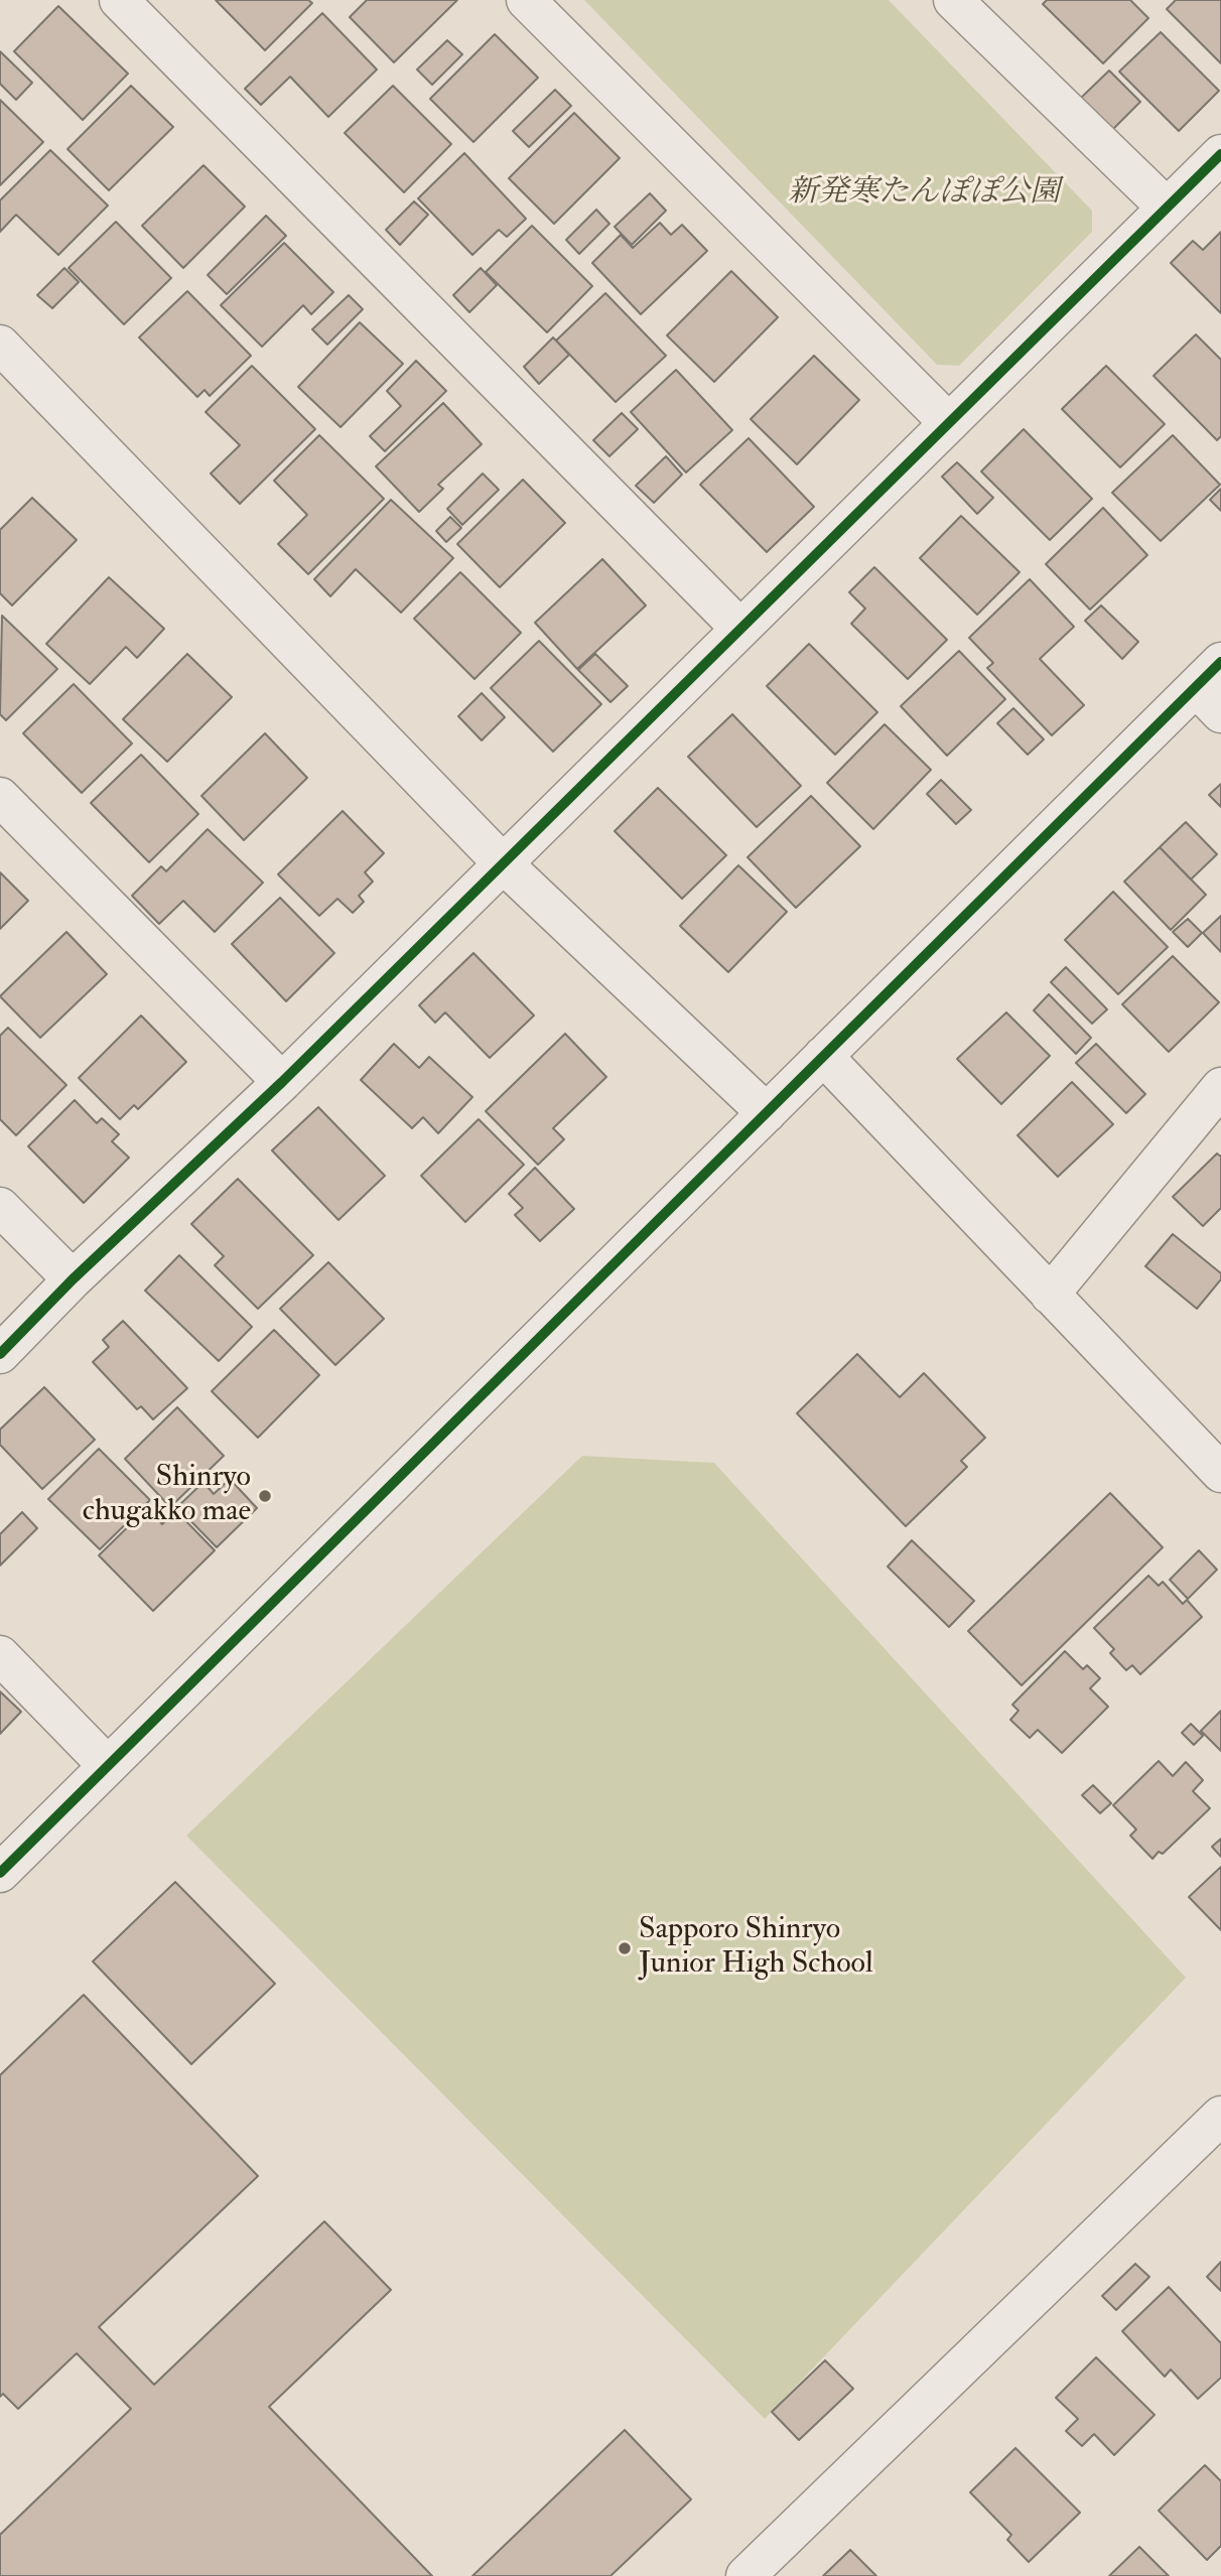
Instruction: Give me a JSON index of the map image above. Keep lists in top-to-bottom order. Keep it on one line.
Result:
{"parks":["新発寒たんぽぽ公園"],"places":["Shinryo chugakko mae","Sapporo Shinryo Junior High School"]}
